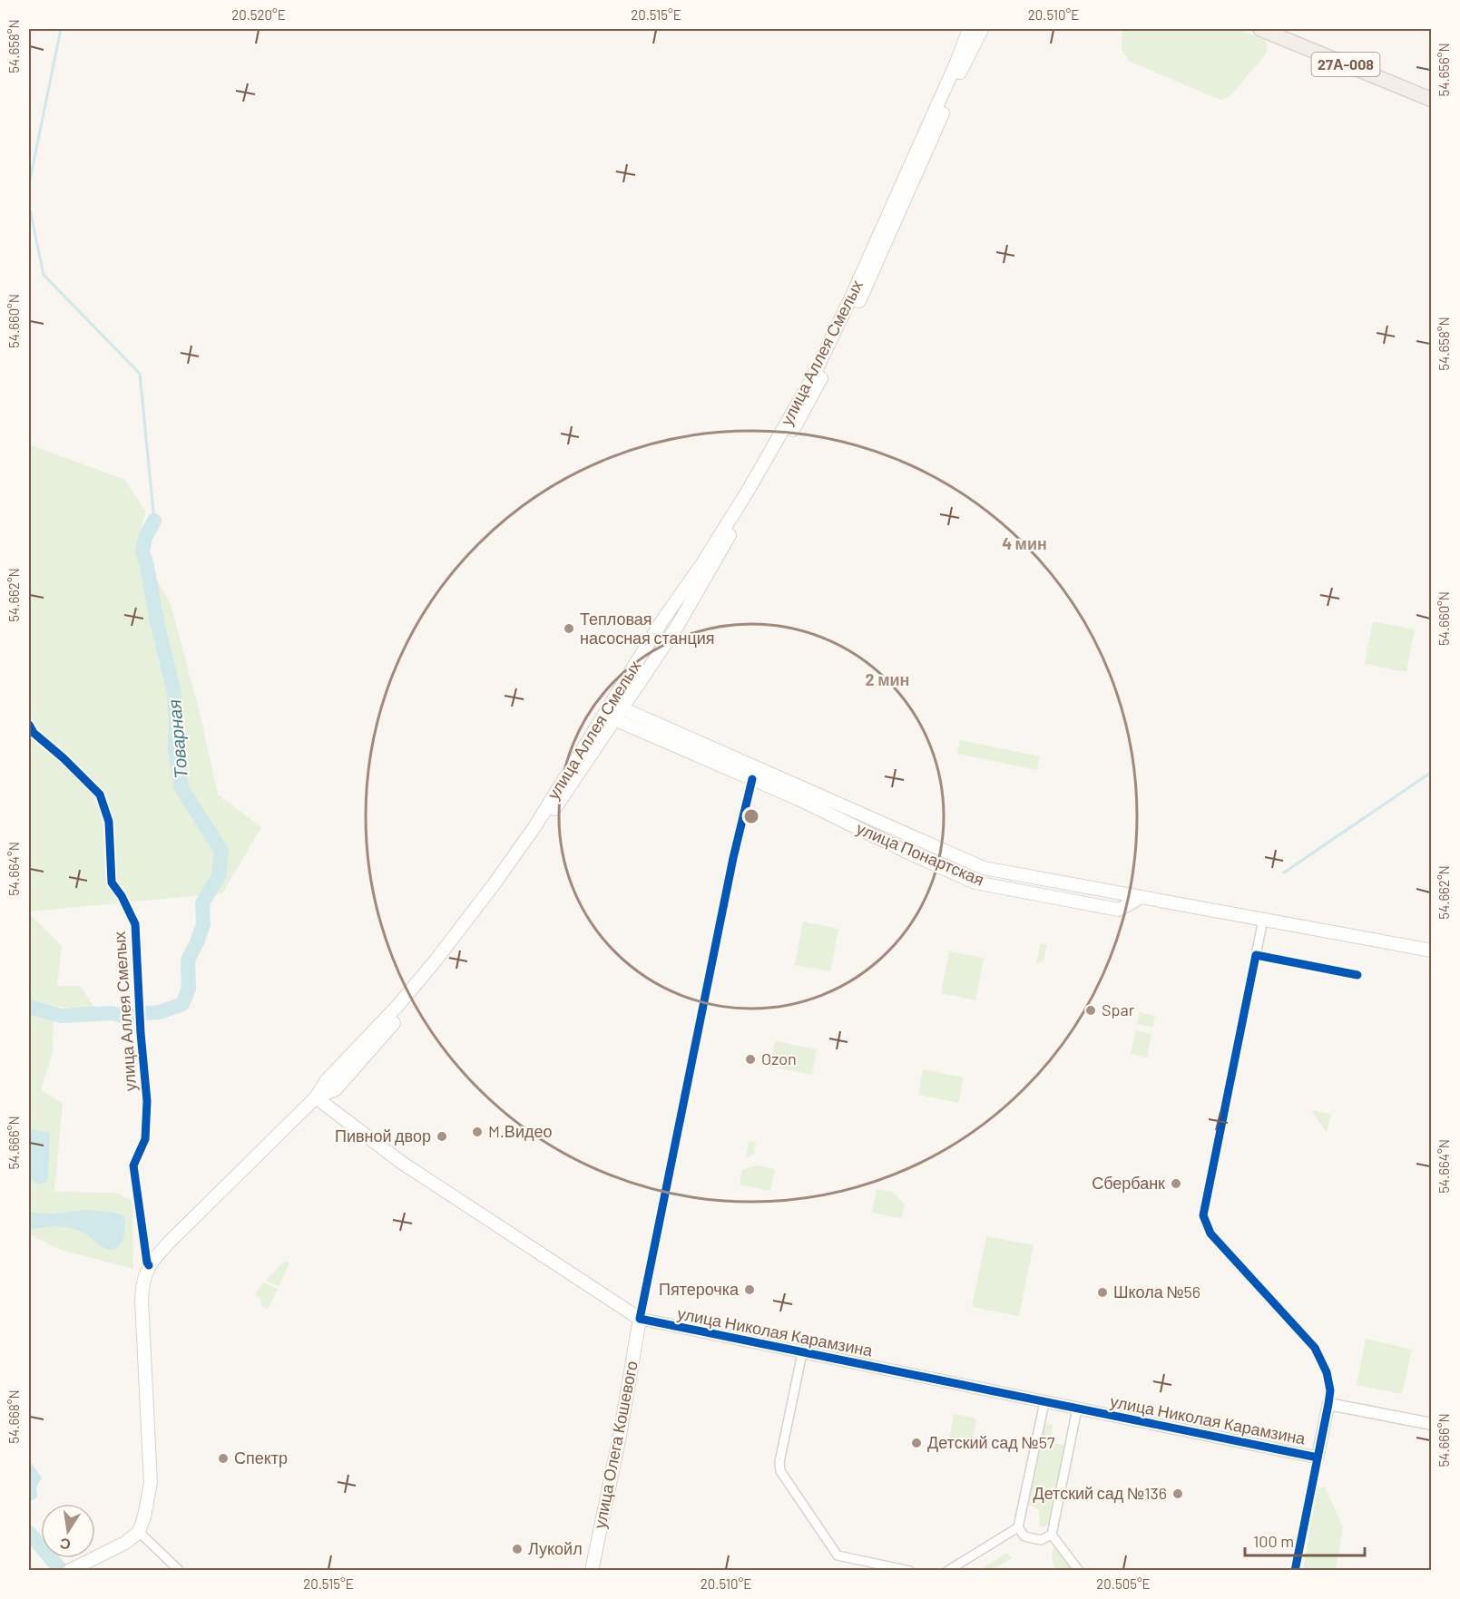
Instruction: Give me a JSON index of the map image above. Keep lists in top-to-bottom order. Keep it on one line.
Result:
{"streets":{"main road":["27А-008","улица Аллея Смелых","улица Понартская","улица Николая Карамзина","улица Олега Кошевого"]},"crossings":[["улица Аллея Смелых","улица Понартская"],["улица Аллея Смелых","улица Николая Карамзина"],["улица Понартская","улица Николая Карамзина"],["улица Николая Карамзина","улица Олега Кошевого"]],"water":["Товарная"],"places":["Тепловая насосная станция","Spar","Ozon","M.Видео","Пивной двор","Сбербанк","Пятерочка","Школа №56","Детский сад №57","Спектр","Детский сад №136","Лукойл"],"scale_bar":"100 m","north":"bottom","coordinates":["20.520°E","20.515°E","20.510°E","54.658°N","54.656°N","54.660°N","54.662°N","54.664°N","54.666°N","54.668°N","20.505°E"],"rings":["4 мин","2 мин"]}
